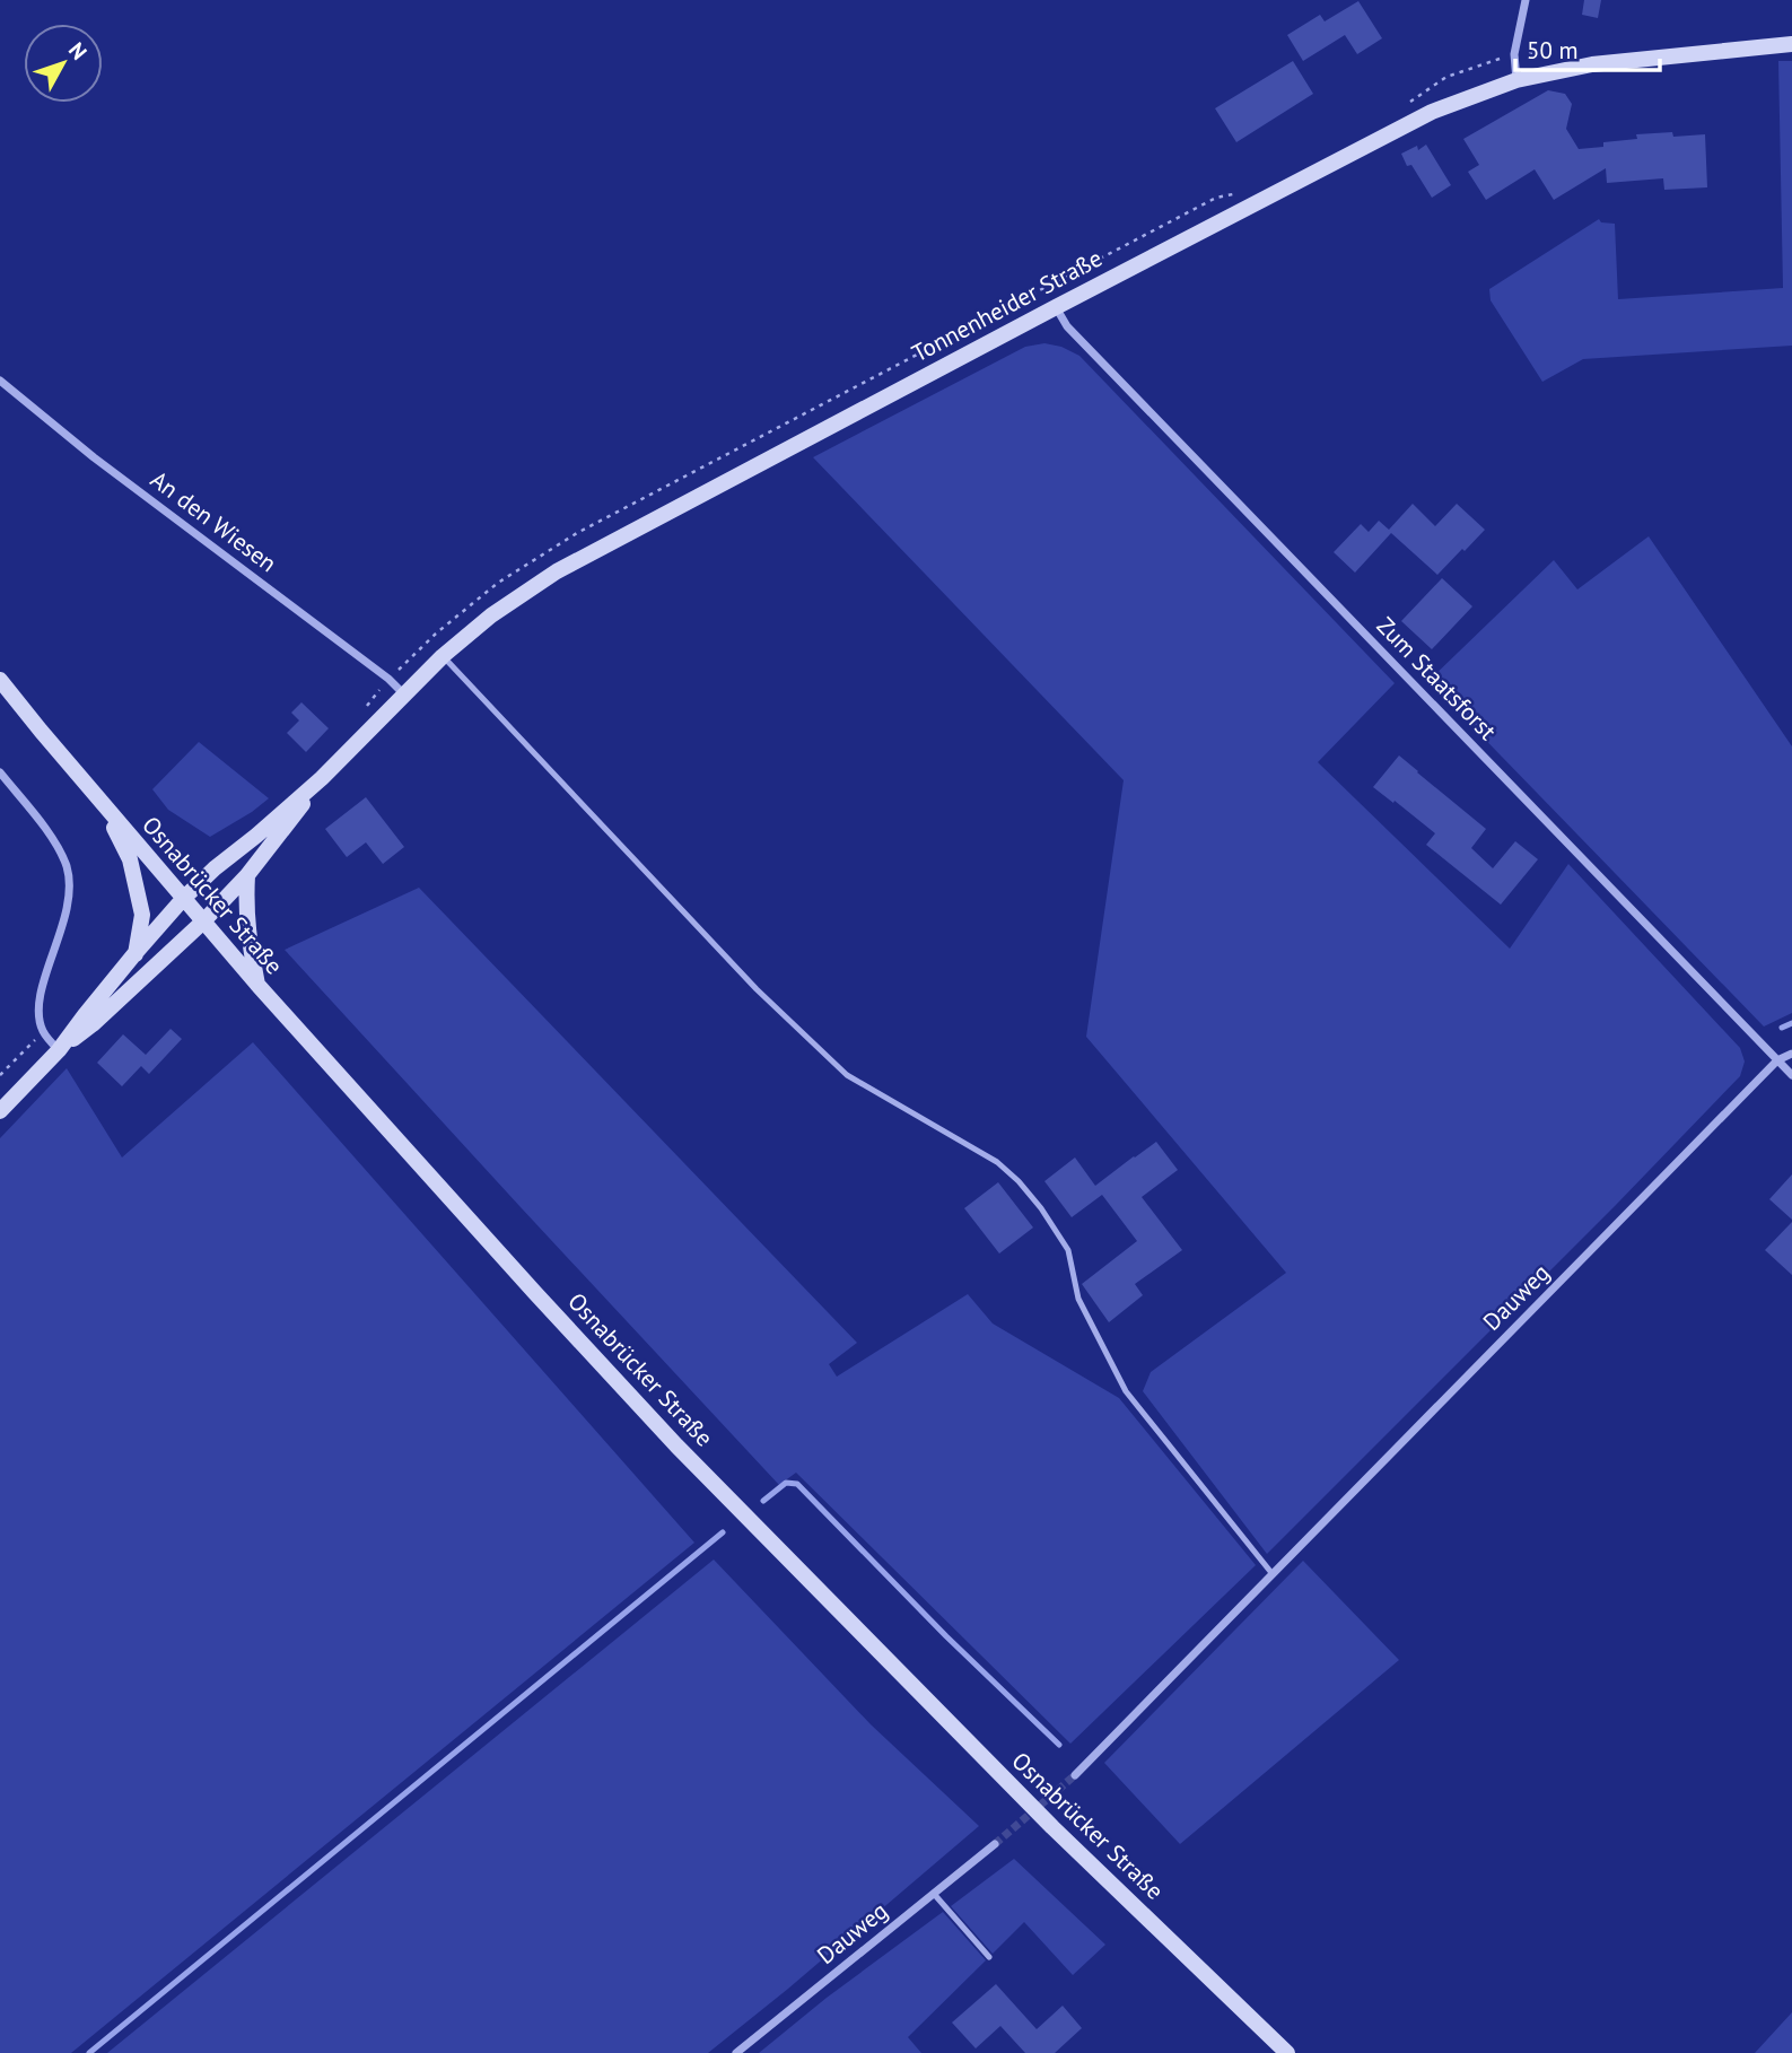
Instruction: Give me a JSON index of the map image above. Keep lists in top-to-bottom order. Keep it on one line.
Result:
{"streets":{"street":["Tonnenheider Straße","An den Wiesen","Zum Staatsforst","Osnabrücker Straße","Dauweg"]},"crossings":[["Tonnenheider Straße","An den Wiesen"],["Tonnenheider Straße","Zum Staatsforst"],["Tonnenheider Straße","Osnabrücker Straße"],["Zum Staatsforst","Dauweg"]],"scale_bar":"50 m","north":"top right"}
